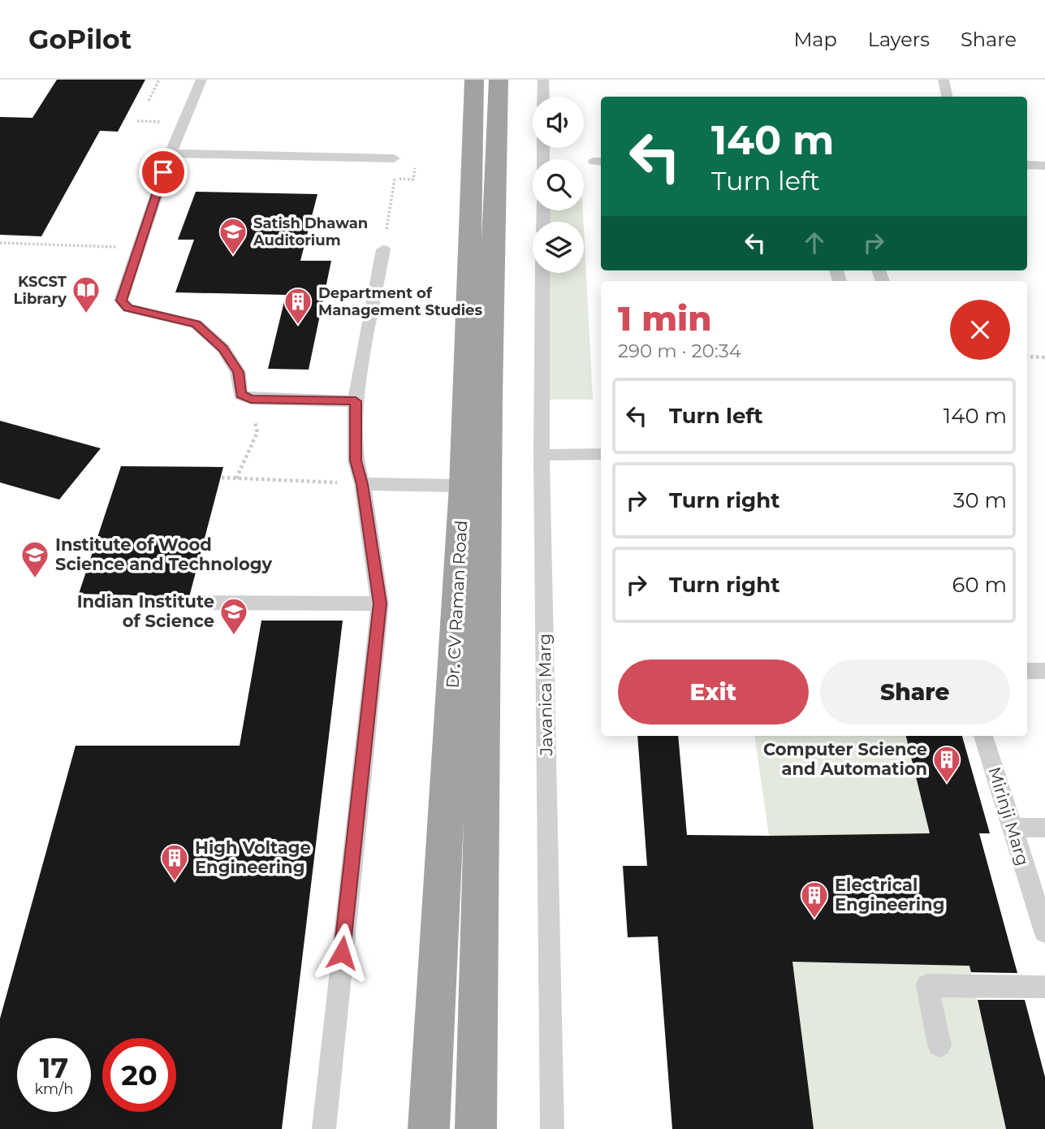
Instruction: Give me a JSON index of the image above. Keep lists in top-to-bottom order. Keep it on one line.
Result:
{"streets":{"highway":["Dr. CV Raman Road"],"lane":["Javanica Marg","Mirinji Marg"]},"places":{"school or university":["Satish Dhawan Auditorium","Institute of Wood Science and Technology","Indian Institute of Science"],"library":["KSCST Library"],"building":["Department of Management Studies","Computer Science and Automation","High Voltage Engineering","Electrical Engineering"]},"page":{"header":"GoPilot","nav":["Map","Layers","Share"],"turn":["140 m","Turn left"],"heading":["1 min","290 m · 20:34"],"list":[{"name":"Turn left","value":"140 m"},{"name":"Turn right","value":"30 m"},{"name":"Turn right","value":"60 m"}],"buttons":["Exit","Share"],"speed":"17 km/h","limit":"20"}}
